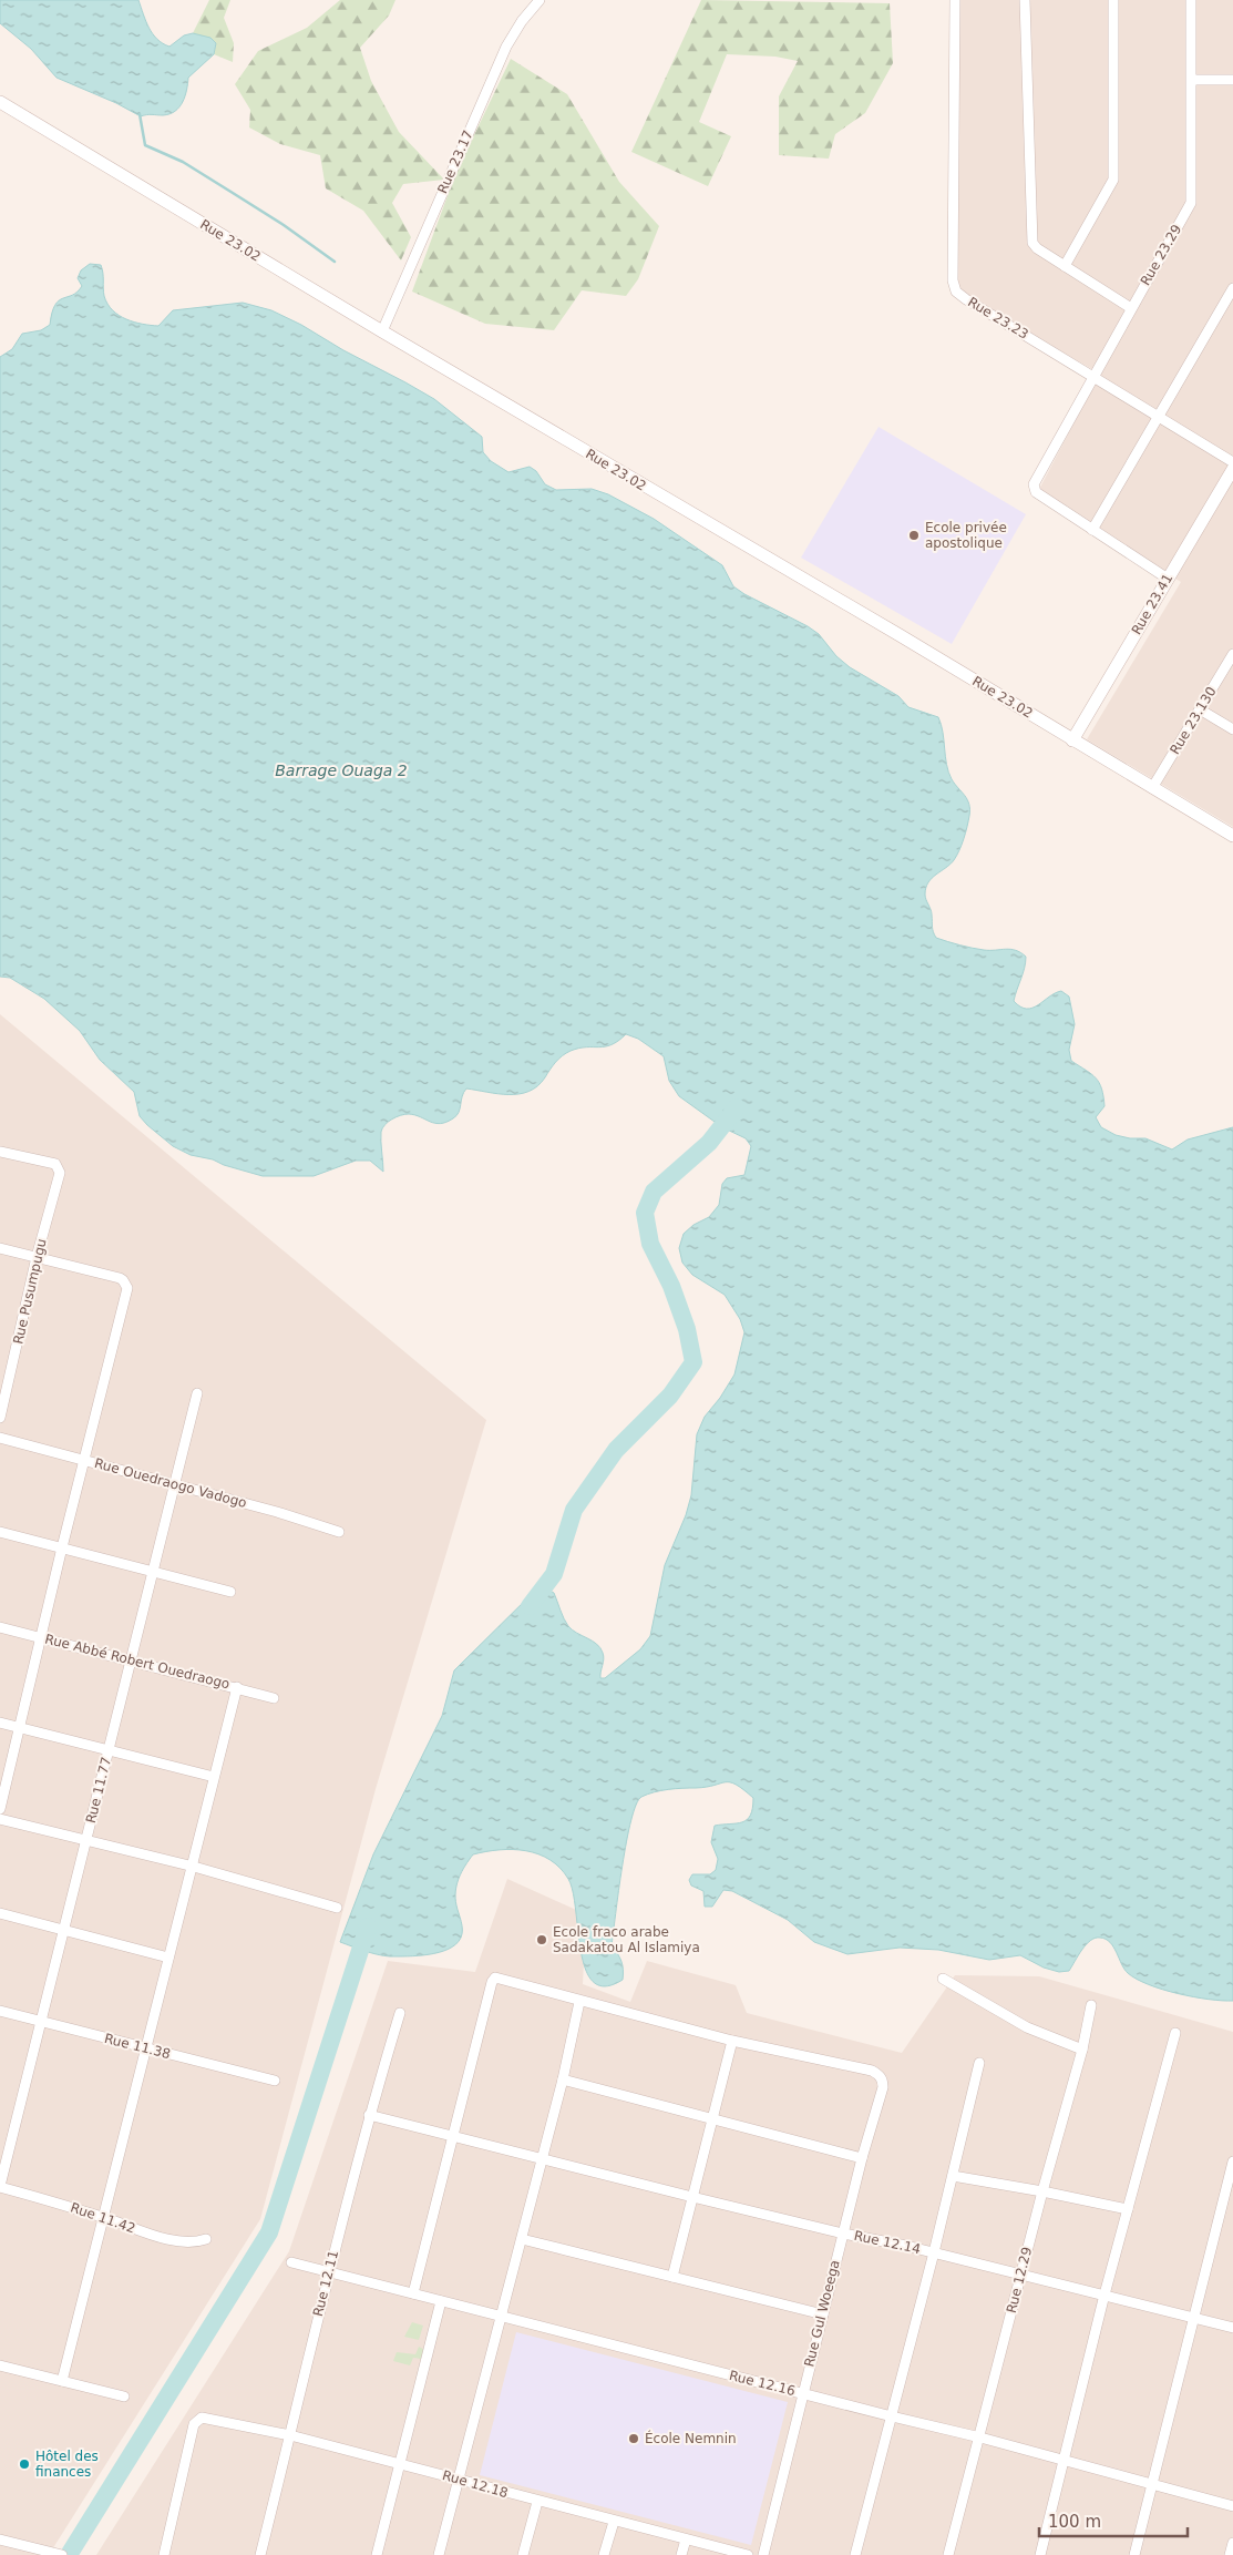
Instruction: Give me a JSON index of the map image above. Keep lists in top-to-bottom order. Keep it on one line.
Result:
{"streets":{"street":["Rue 23.17","Rue 23.02","Rue 23.29","Rue 23.23","Rue 23.41","Rue 23.130","Rue Pusumpugu","Rue Ouedraogo Vadogo","Rue Abbé Robert Ouedraogo","Rue 11.77","Rue 11.38","Rue 11.42","Rue 12.14","Rue 12.29","Rue 12.11","Rue Gul Woeega","Rue 12.16","Rue 12.18"]},"crossings":[["Rue 23.17","Rue 23.02"],["Rue 23.02","Rue 23.41"],["Rue 23.02","Rue 23.130"],["Rue 23.29","Rue 23.23"],["Rue Ouedraogo Vadogo","Rue 11.77"],["Rue Abbé Robert Ouedraogo","Rue 11.77"],["Rue 11.77","Rue 11.38"],["Rue 11.77","Rue 11.42"],["Rue 12.14","Rue 12.29"],["Rue 12.14","Rue 12.11"],["Rue 12.14","Rue Gul Woeega"],["Rue 12.29","Rue 12.16"],["Rue 12.11","Rue 12.16"],["Rue 12.11","Rue 12.18"],["Rue Gul Woeega","Rue 12.16"]],"water":["Barrage Ouaga 2"],"places":["Ecole privée apostolique","Ecole fraco arabe Sadakatou Al Islamiya","École Nemnin","Hôtel des finances"],"scale_bar":"100 m"}
